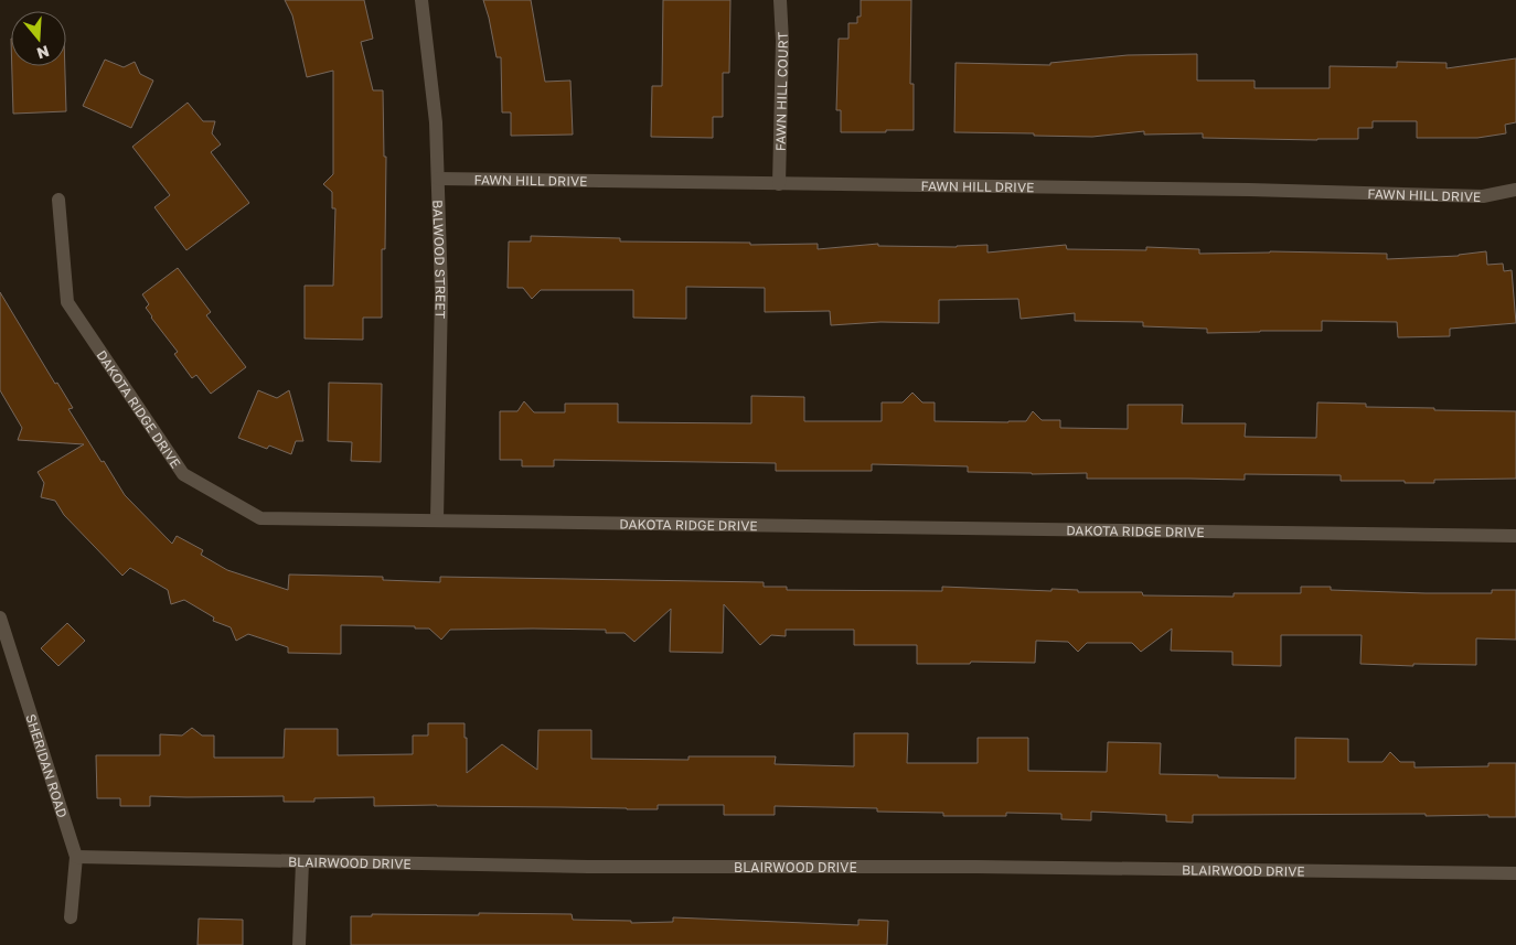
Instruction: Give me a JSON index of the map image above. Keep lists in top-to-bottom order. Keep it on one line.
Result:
{"streets":{"street":["FAWN HILL COURT","FAWN HILL DRIVE","BALWOOD STREET","DAKOTA RIDGE DRIVE","SHERIDAN ROAD","BLAIRWOOD DRIVE"]},"crossings":[["FAWN HILL COURT","FAWN HILL DRIVE"],["FAWN HILL DRIVE","BALWOOD STREET"],["BALWOOD STREET","DAKOTA RIDGE DRIVE"],["SHERIDAN ROAD","BLAIRWOOD DRIVE"]],"north":"bottom"}
